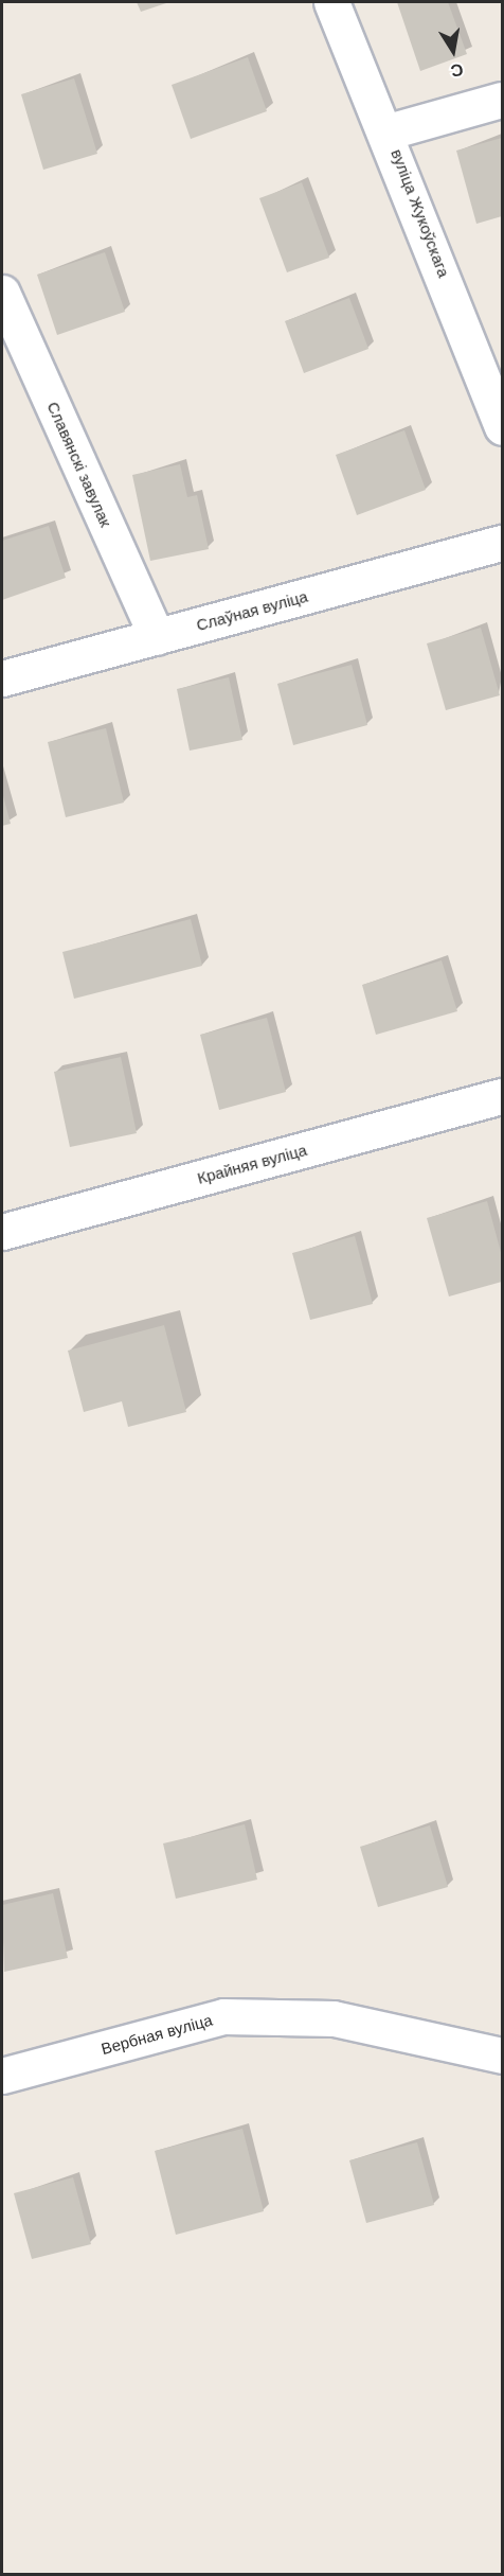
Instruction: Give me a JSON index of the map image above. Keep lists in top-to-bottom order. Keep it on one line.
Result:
{"streets":{"street":["вуліца Жукоўскага","Славянскі завулак","Слаўная вуліца","Крайняя вуліца","Вербная вуліца"]},"crossings":[["Славянскі завулак","Слаўная вуліца"]],"north":"bottom"}
